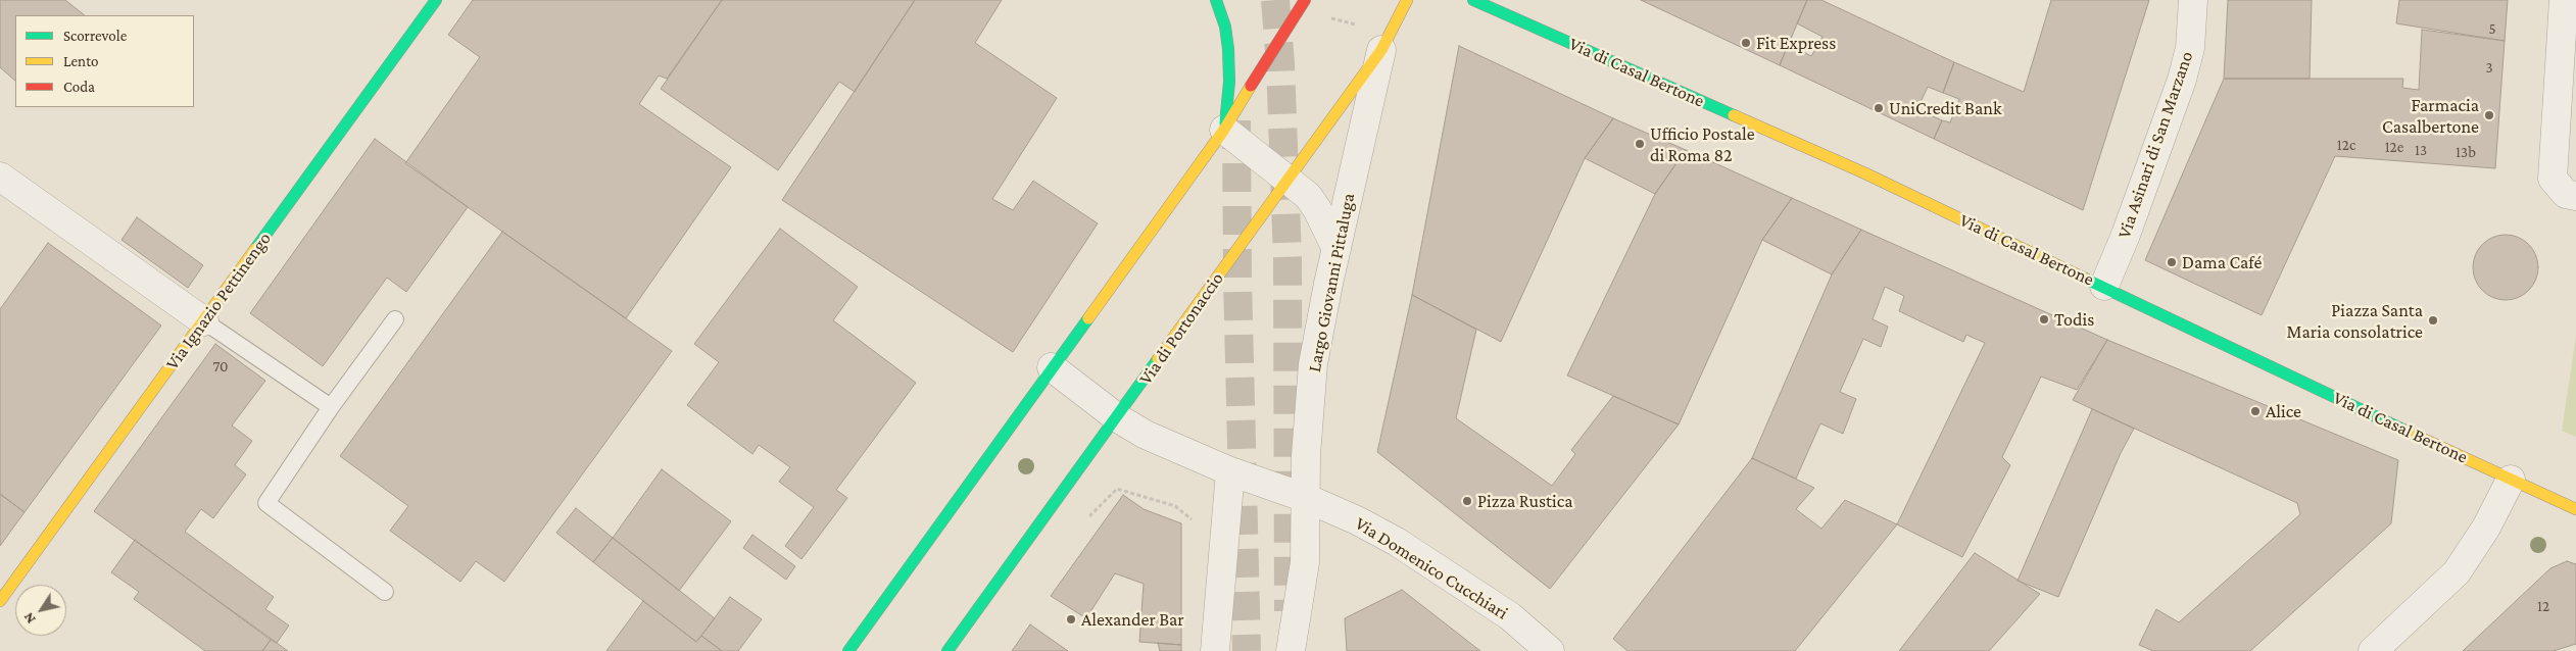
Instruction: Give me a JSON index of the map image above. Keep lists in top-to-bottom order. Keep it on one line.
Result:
{"streets":{"main road":["Via di Casal Bertone","Via Ignazio Pettinengo","Via di Portonaccio"],"street":["Via Asinari di San Marzano","Largo Giovanni Pittaluga","Via Domenico Cucchiari"]},"crossings":[["Via di Casal Bertone","Via Asinari di San Marzano"],["Largo Giovanni Pittaluga","Via di Portonaccio"],["Largo Giovanni Pittaluga","Via Domenico Cucchiari"]],"places":["Fit Express","UniCredit Bank","Farmacia Casalbertone","Ufficio Postale di Roma 82","Dama Café","Todis","Piazza Santa Maria consolatrice","Alice","Pizza Rustica","Alexander Bar"],"house_numbers":["5","3","12c","12e","13","13b","70","12"],"legend":["Scorrevole","Lento","Coda"],"north":"bottom left"}
